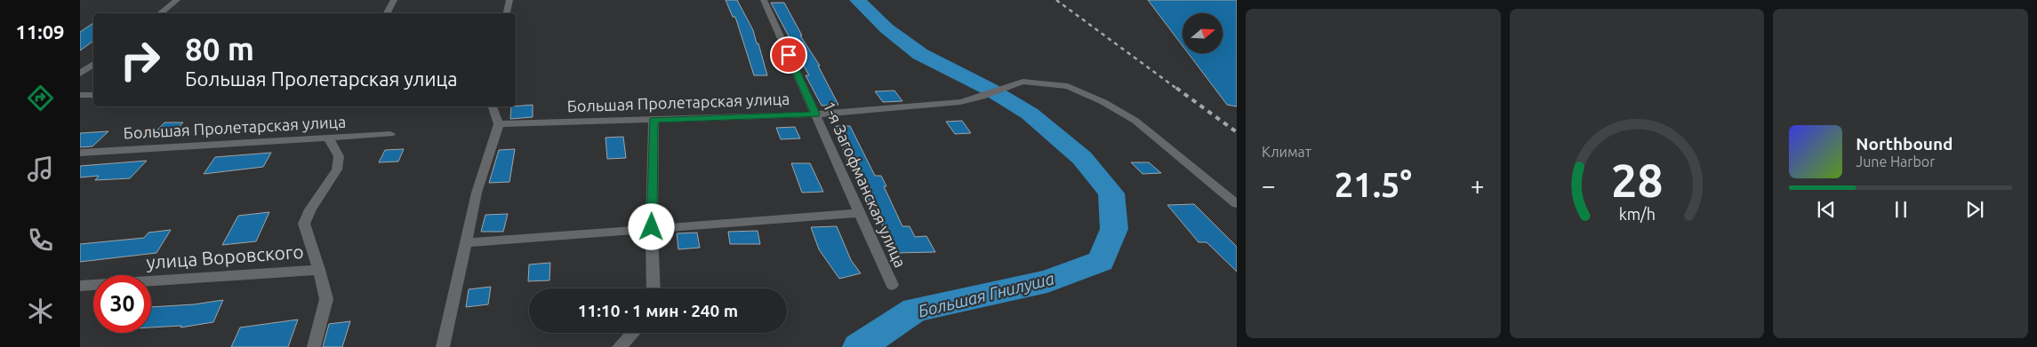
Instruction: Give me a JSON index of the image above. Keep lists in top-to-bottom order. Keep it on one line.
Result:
{"streets":{"street":["Большая Пролетарская улица","1-я Загофманская улица","улица Воровского"]},"crossings":[["Большая Пролетарская улица","1-я Загофманская улица"]],"water":["Большая Гнилуша"],"north":"right","page":{"tabs":"11:09","tile":"Климат","turn":["80 m","Большая Пролетарская улица"],"song":["Northbound","June Harbor"],"heat":["−","21.5°","+"],"limit":"30","trip":"11:10 · 1 мин · 240 m","gauge":["28","km/h"]}}
